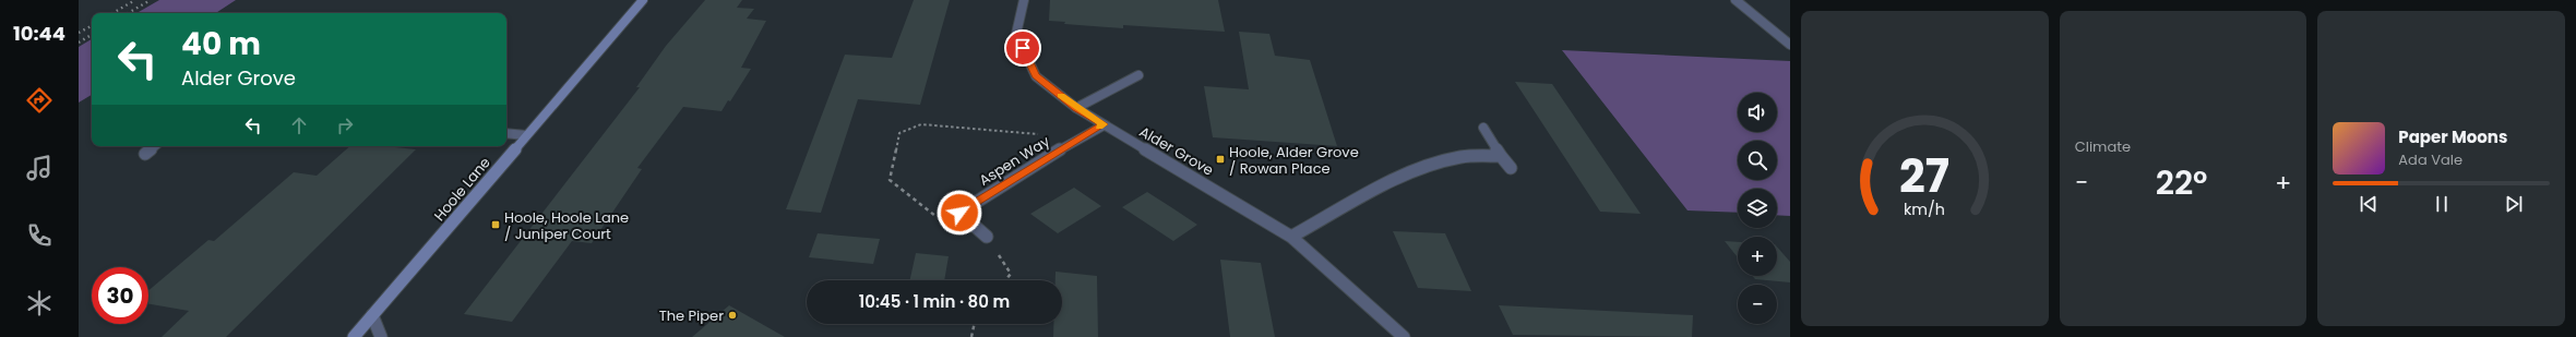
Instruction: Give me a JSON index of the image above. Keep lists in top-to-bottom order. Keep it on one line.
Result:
{"streets":{"street":["Alder Grove","Aspen Way","Hoole Lane"]},"crossings":[["Alder Grove","Aspen Way"]],"places":{"transit":["Hoole, Alder Grove / Rowan Place","Hoole, Hoole Lane / Juniper Court"],"other":["The Piper"]},"page":{"tabs":"10:44","tile":"Climate","turn":["40 m","Alder Grove"],"map_buttons":["+","−"],"song":["Paper Moons","Ada Vale"],"heat":["−","22°","+"],"limit":"30","trip":"10:45 · 1 min · 80 m","gauge":["27","km/h"]}}
